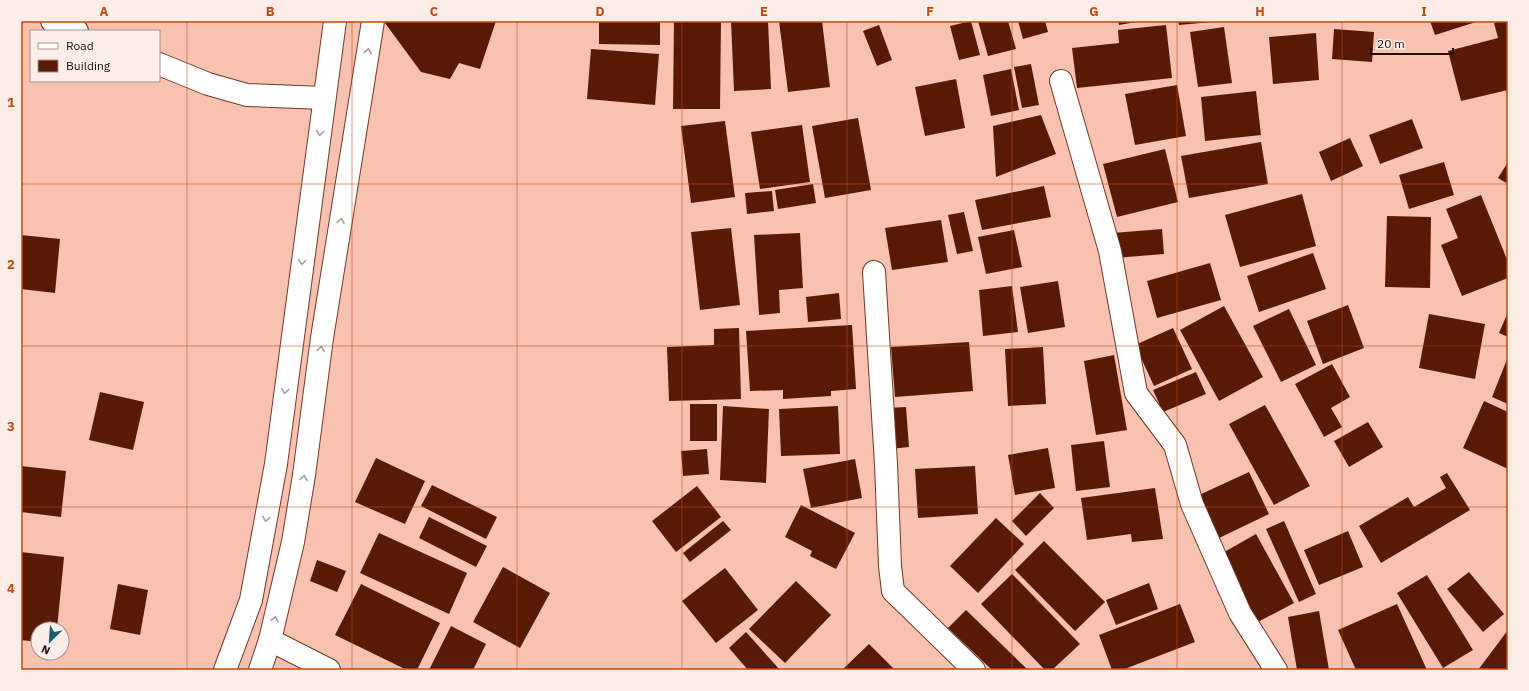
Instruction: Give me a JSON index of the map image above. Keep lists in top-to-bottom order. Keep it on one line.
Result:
{"legend":["Road","Building"],"scale_bar":"20 m","north":"bottom left","grid":{"columns":["A","B","C","D","E","F","G","H","I"],"rows":["1","2","3","4"]}}
